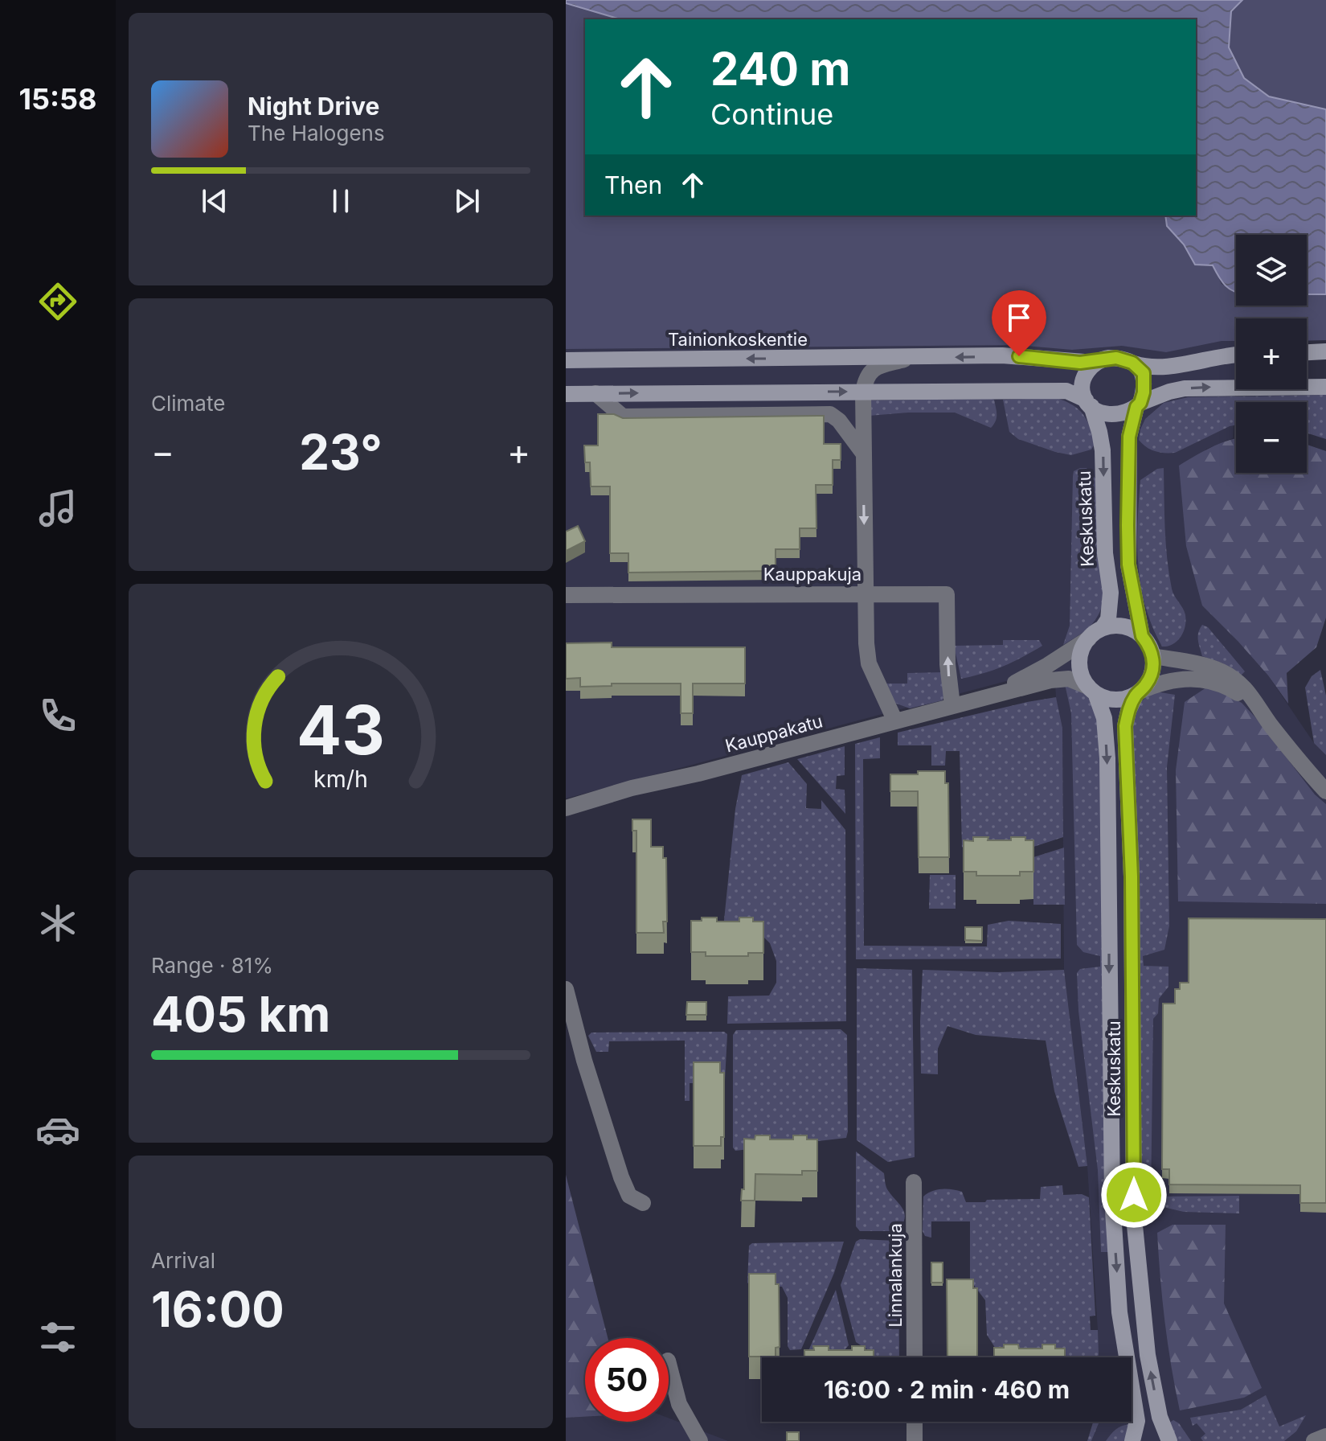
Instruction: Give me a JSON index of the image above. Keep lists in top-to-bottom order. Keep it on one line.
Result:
{"streets":{"main road":["Tainionkoskentie","Keskuskatu"],"street":["Kauppakuja","Kauppakatu","Linnalankuja"]},"crossings":[["Tainionkoskentie","Keskuskatu"],["Keskuskatu","Kauppakatu"],["Kauppakuja","Kauppakatu"]],"page":{"tabs":"15:58","turn":["240 m","Continue"],"song":["Night Drive","The Halogens"],"then":"Then","map_buttons":["+","−"],"tile":["Climate",["Range · 81%","405 km"],["Arrival","16:00"]],"heat":["−","23°","+"],"limit":"50","trip":"16:00 · 2 min · 460 m","gauge":["43","km/h"]}}
